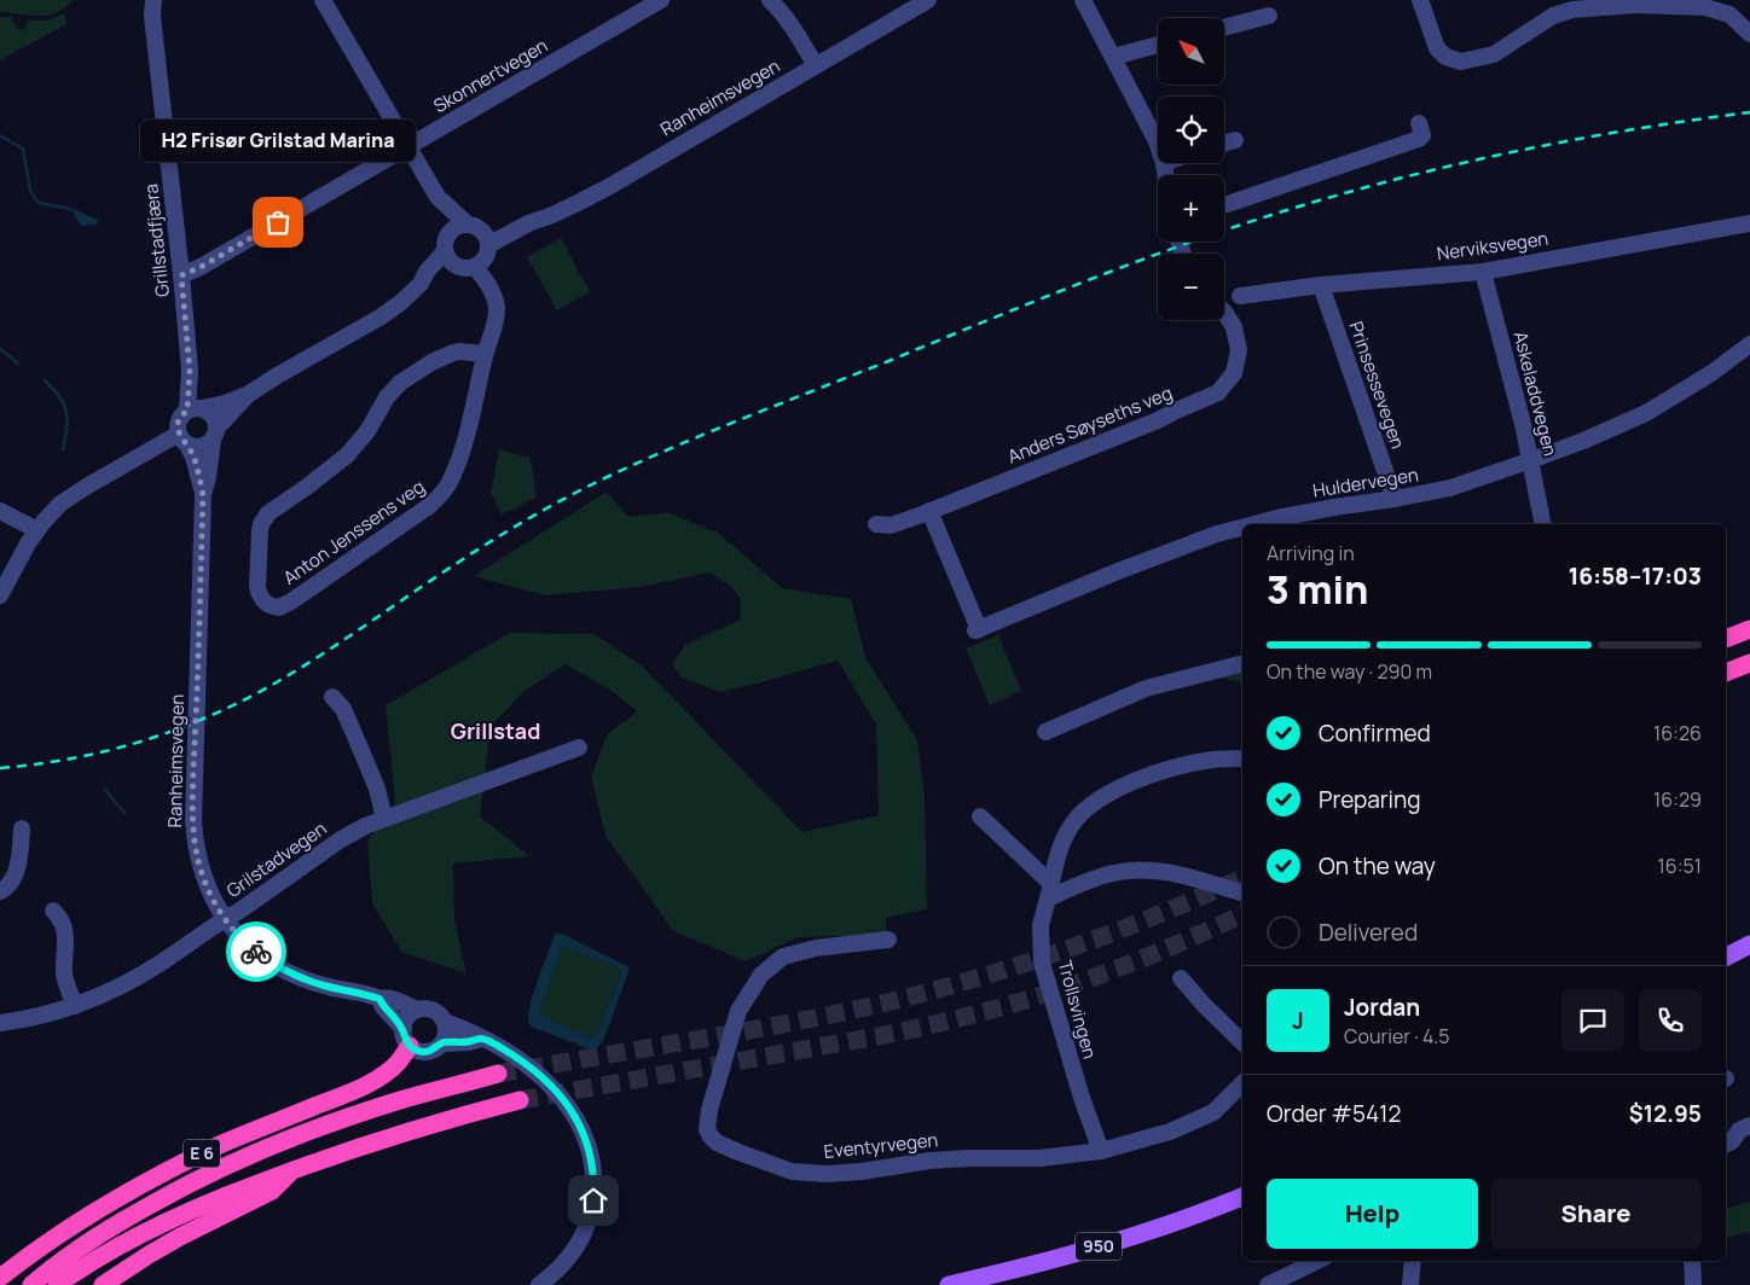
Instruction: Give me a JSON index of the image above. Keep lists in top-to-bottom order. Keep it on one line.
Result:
{"streets":{"highway":["E 6"],"main road":["950"],"street":["Skonnertvegen","Ranheimsvegen","Grillstadfjæra","Nerviksvegen","Prinsessevegen","Askeladdvegen","Anders Søyseths veg","Huldervegen","Anton Jenssens veg","Grilstadvegen","Trollsvingen","Eventyrvegen"]},"crossings":[["Skonnertvegen","Grillstadfjæra"],["Ranheimsvegen","Grillstadfjæra"],["Ranheimsvegen","Anton Jenssens veg"],["Ranheimsvegen","Grilstadvegen"],["Nerviksvegen","Prinsessevegen"],["Nerviksvegen","Askeladdvegen"],["Prinsessevegen","Huldervegen"],["Askeladdvegen","Huldervegen"],["Anders Søyseths veg","Huldervegen"],["Grilstadvegen","E 6"],["Trollsvingen","Eventyrvegen"]],"districts":["Grillstad"],"places":["H2 Frisør Grilstad Marina"],"north":"top left","page":{"map_buttons":["+","−"],"bubble":"H2 Frisør Grilstad Marina","heading":["3 min","Arriving in","16:58–17:03"],"panel":["Jordan","Courier · 4.5","Order #5412","$12.95"],"bar":"On the way · 290 m","list":[["Confirmed","16:26"],["Preparing","16:29"],["On the way","16:51"],"Delivered"],"round":"J","buttons":["Help","Share"]}}
